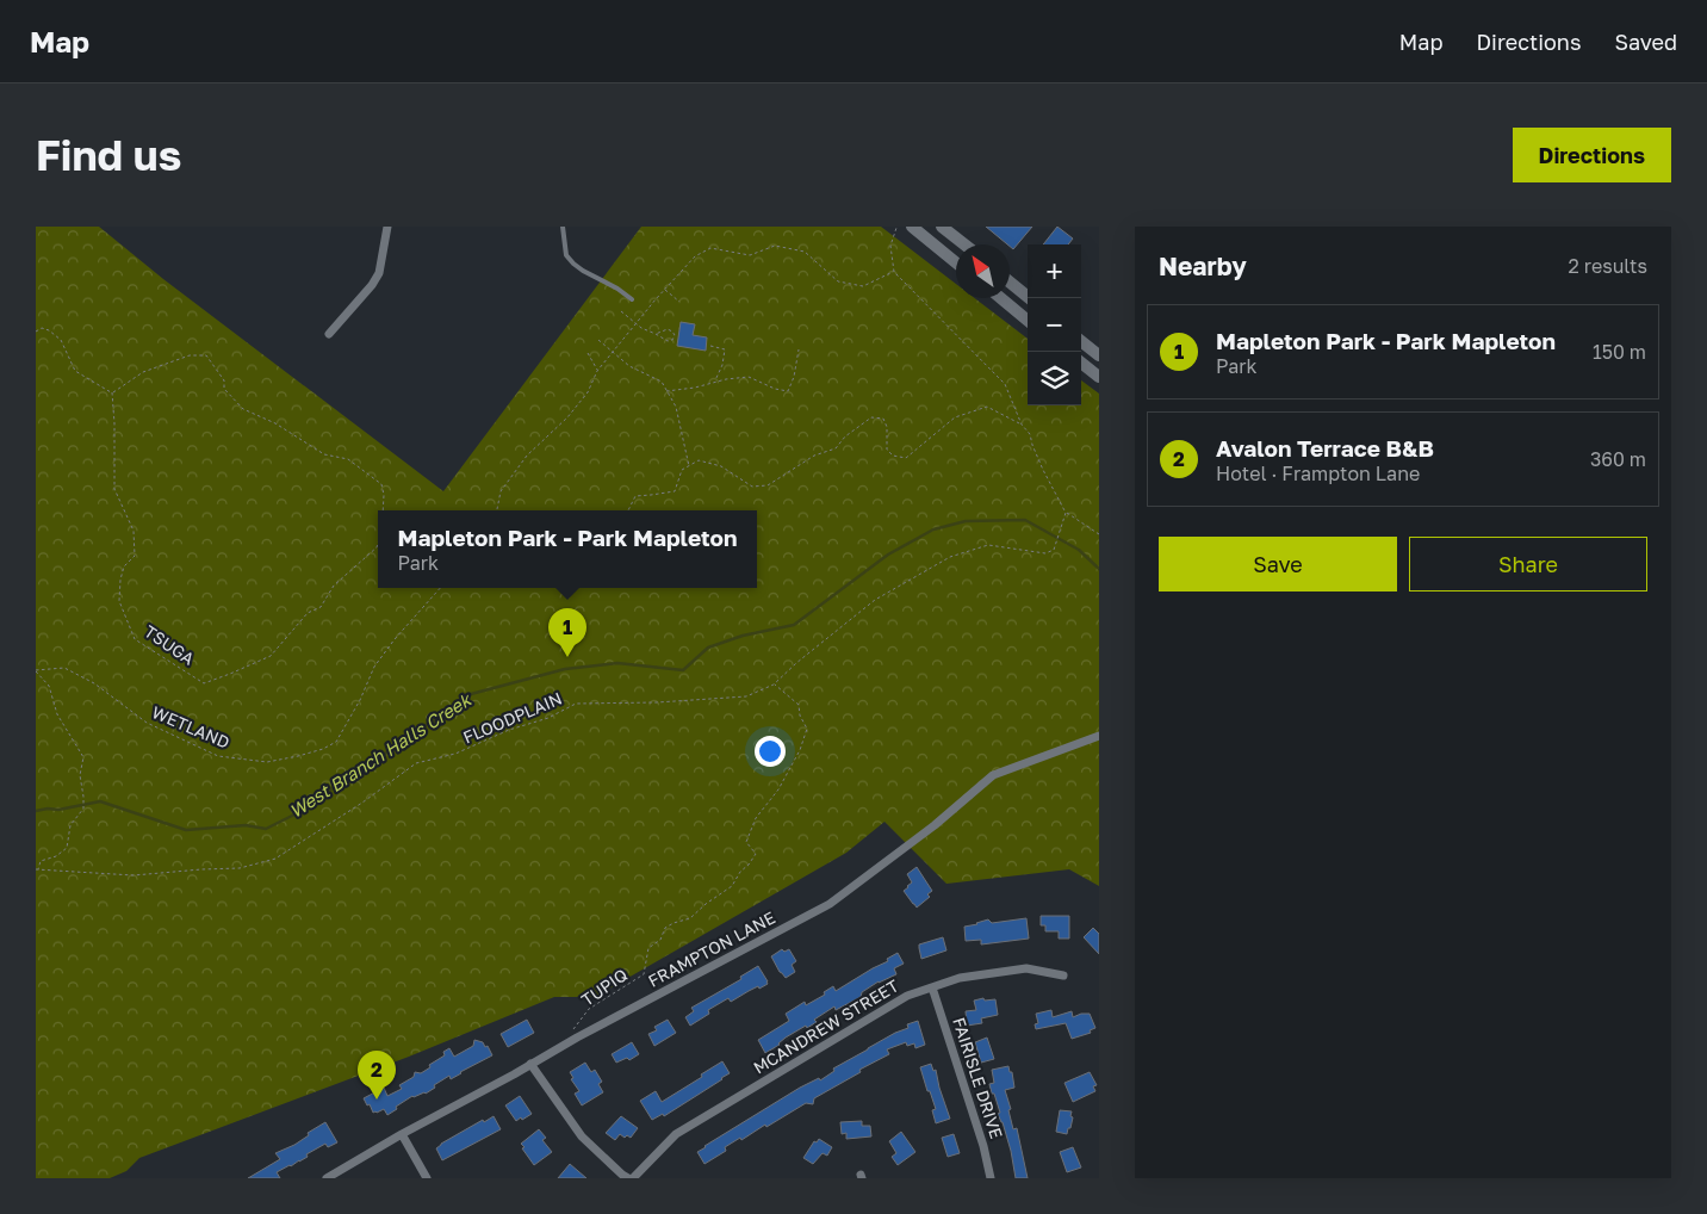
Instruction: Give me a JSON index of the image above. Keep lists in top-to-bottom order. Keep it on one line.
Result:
{"streets":{"street":["FRAMPTON LANE","MCANDREW STREET","FAIRISLE DRIVE"],"path":["TSUGA","FLOODPLAIN","WETLAND","TUPIQ"]},"crossings":[["FLOODPLAIN","TUPIQ"],["FRAMPTON LANE","TUPIQ"],["MCANDREW STREET","FAIRISLE DRIVE"]],"water":["West Branch Halls Creek"],"north":"top left","page":{"header":"Map","nav":["Map","Directions","Saved"],"buttons":["Directions",["Save","Share"]],"title":"Find us","heading":["Nearby","2 results"],"map_buttons":["+","−"],"list":[{"mark":"1","name":"Mapleton Park - Park Mapleton","note":"Park","value":"150 m"},{"mark":"2","name":"Avalon Terrace B&B","note":"Hotel · Frampton Lane","value":"360 m"}],"popup":["Mapleton Park - Park Mapleton","Park"],"pins":["1","2"]}}
